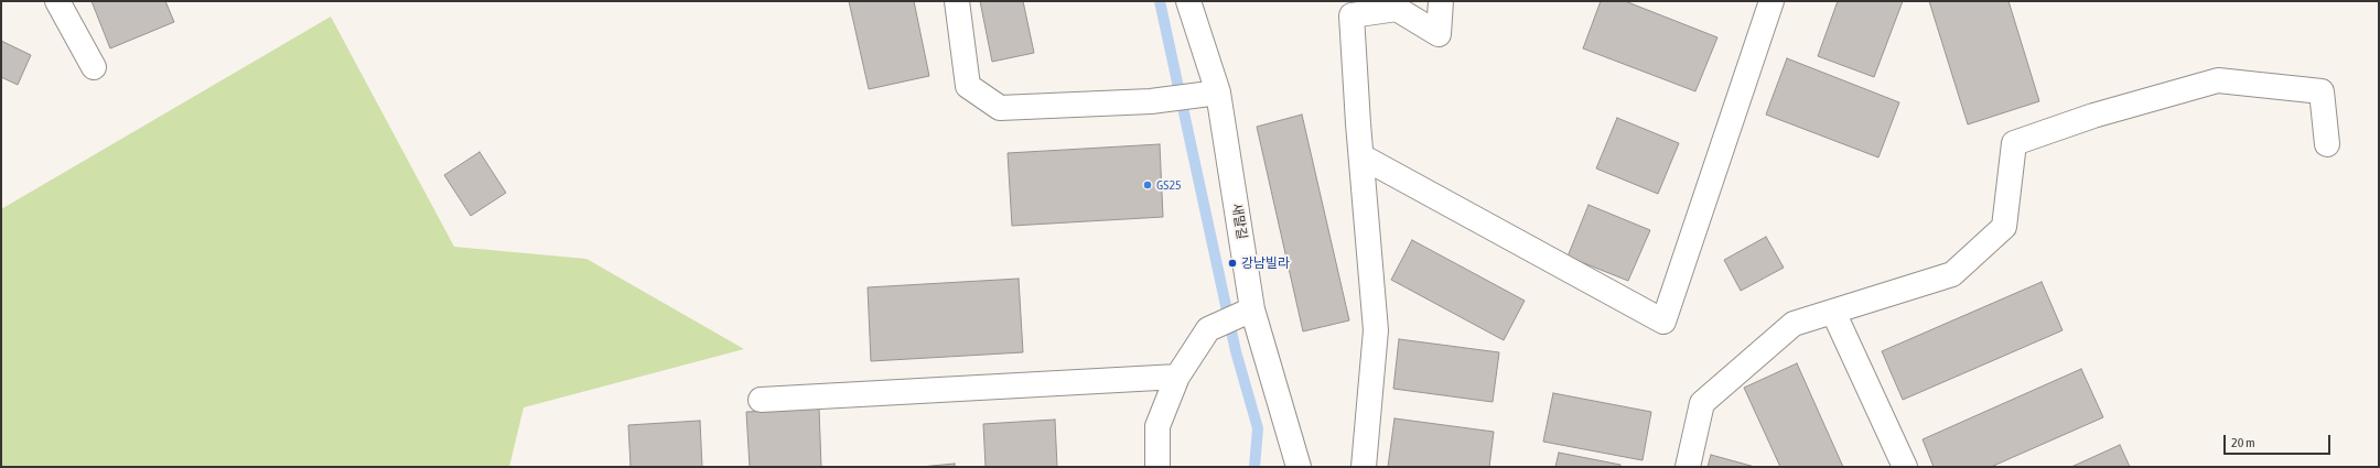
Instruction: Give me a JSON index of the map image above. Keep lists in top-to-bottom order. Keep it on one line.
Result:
{"streets":{"street":["새말길"]},"places":["GS25","강남빌라"],"scale_bar":"20 m"}
